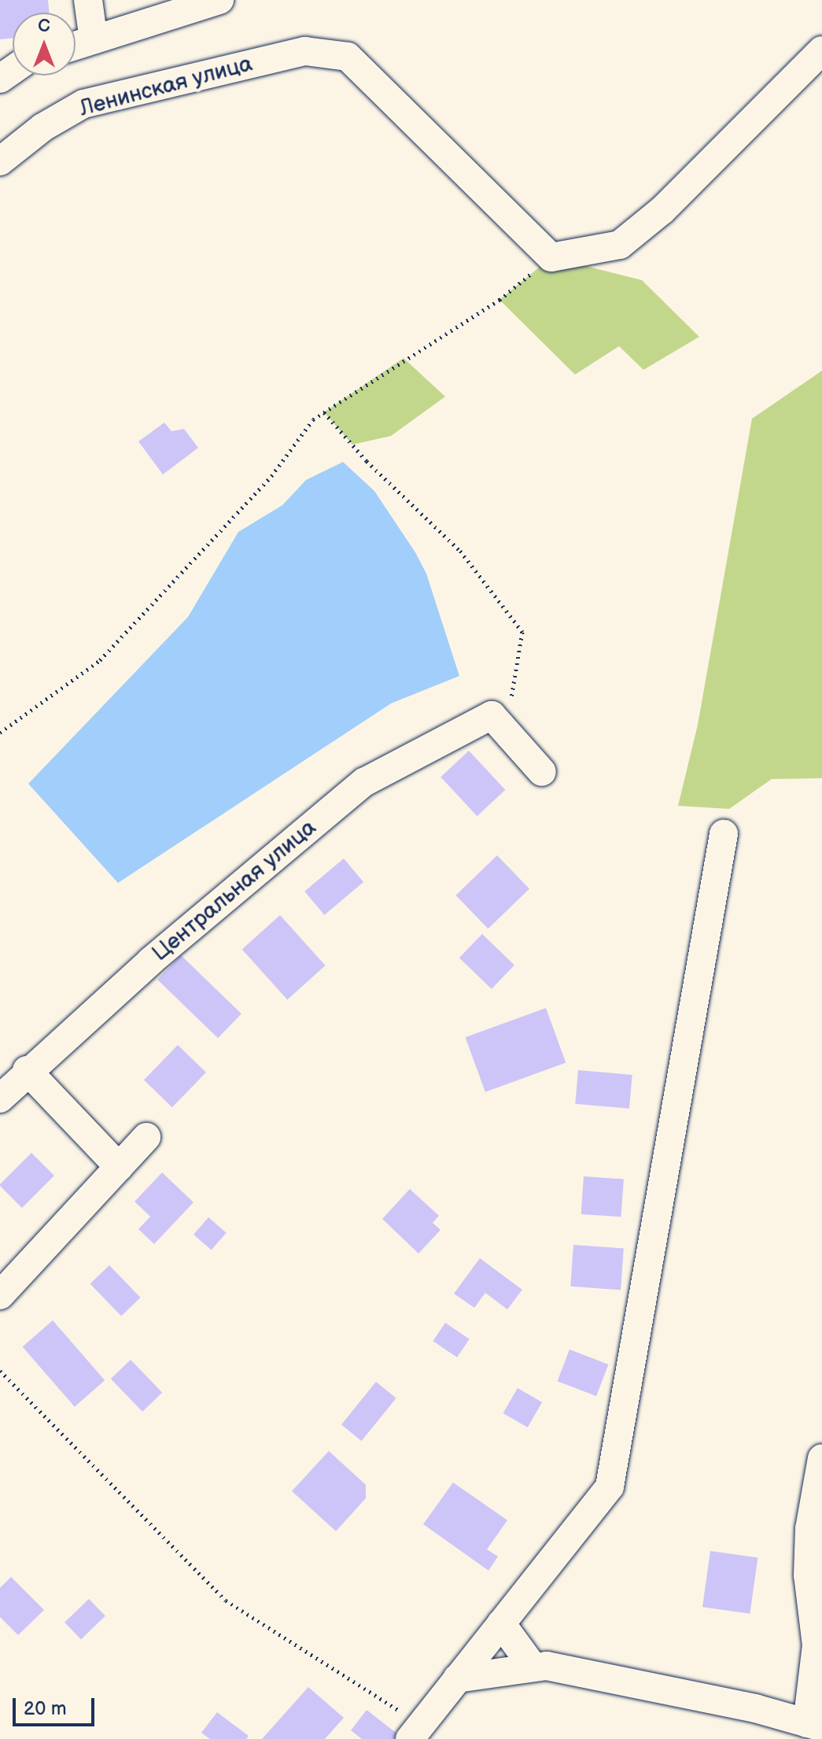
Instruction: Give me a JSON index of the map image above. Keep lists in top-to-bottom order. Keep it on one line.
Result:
{"streets":{"street":["Ленинская улица","Центральная улица"]},"scale_bar":"20 m","north":"top"}
